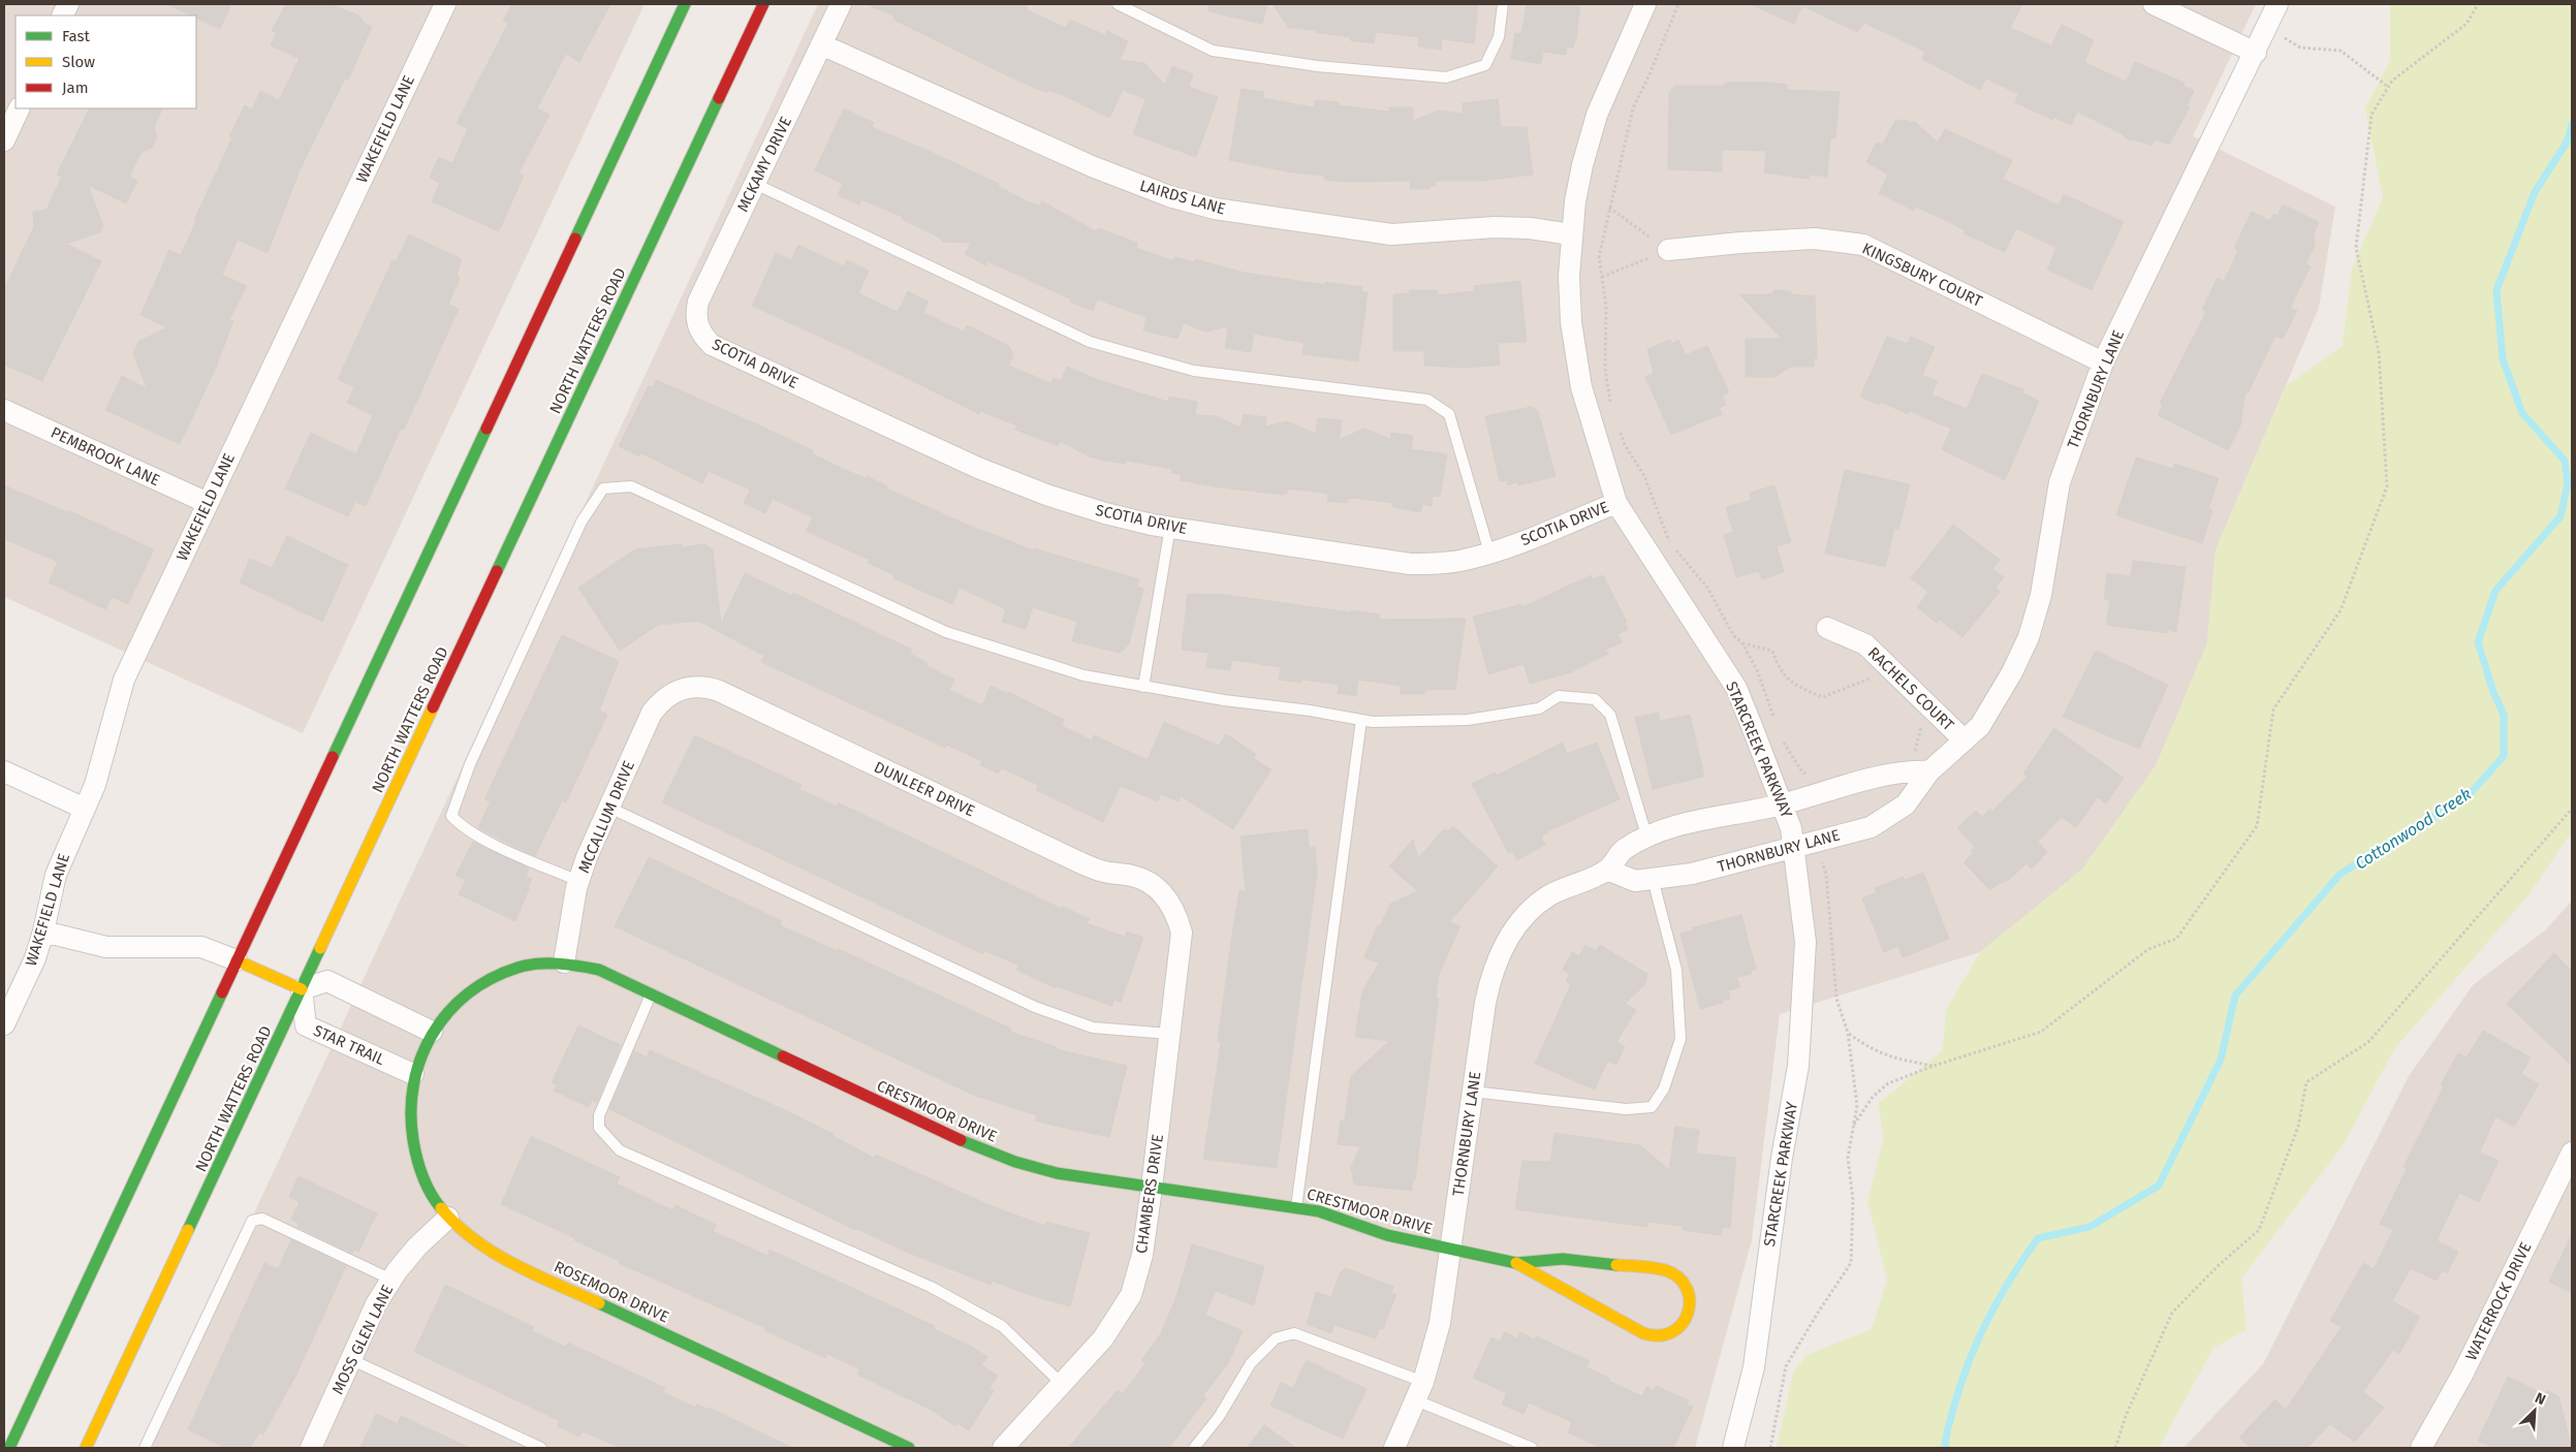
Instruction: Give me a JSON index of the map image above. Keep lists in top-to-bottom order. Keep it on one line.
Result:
{"streets":{"main road":["NORTH WATTERS ROAD","CRESTMOOR DRIVE","ROSEMOOR DRIVE"],"street":["WAKEFIELD LANE","MCKAMY DRIVE","LAIRDS LANE","KINGSBURY COURT","SCOTIA DRIVE","THORNBURY LANE","PEMBROOK LANE","RACHELS COURT","STARCREEK PARKWAY","DUNLEER DRIVE","MCCALLUM DRIVE","STAR TRAIL","CHAMBERS DRIVE","WATERROCK DRIVE","MOSS GLEN LANE"]},"crossings":[["WAKEFIELD LANE","PEMBROOK LANE"],["MCKAMY DRIVE","LAIRDS LANE"],["MCKAMY DRIVE","SCOTIA DRIVE"],["LAIRDS LANE","STARCREEK PARKWAY"],["KINGSBURY COURT","THORNBURY LANE"],["NORTH WATTERS ROAD","STAR TRAIL"],["SCOTIA DRIVE","STARCREEK PARKWAY"],["THORNBURY LANE","RACHELS COURT"],["THORNBURY LANE","STARCREEK PARKWAY"],["THORNBURY LANE","CRESTMOOR DRIVE"],["DUNLEER DRIVE","MCCALLUM DRIVE"],["DUNLEER DRIVE","CHAMBERS DRIVE"],["MCCALLUM DRIVE","CRESTMOOR DRIVE"],["STAR TRAIL","CRESTMOOR DRIVE"],["STAR TRAIL","ROSEMOOR DRIVE"],["CRESTMOOR DRIVE","CHAMBERS DRIVE"],["CRESTMOOR DRIVE","ROSEMOOR DRIVE"],["ROSEMOOR DRIVE","MOSS GLEN LANE"]],"water":["Cottonwood Creek"],"legend":["Fast","Slow","Jam"],"north":"top right"}
